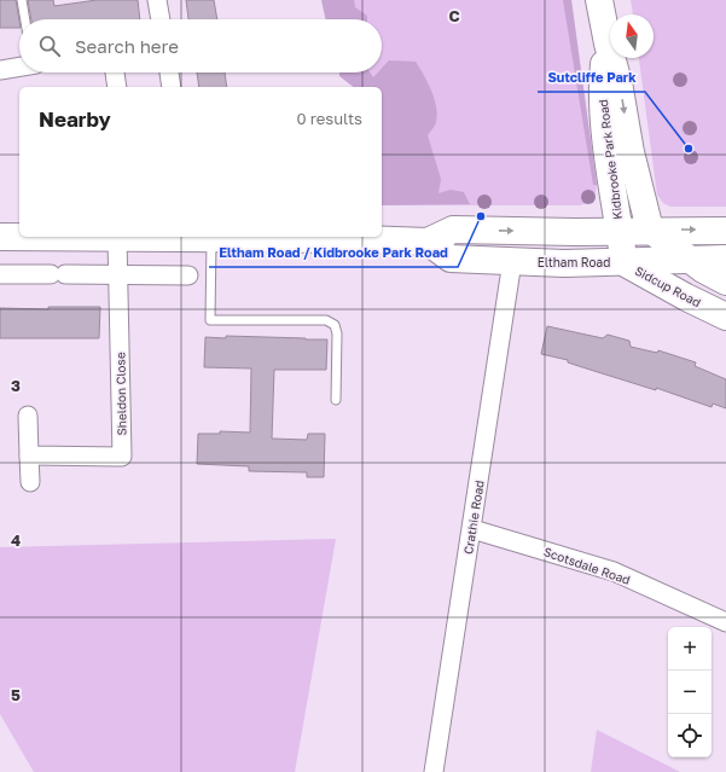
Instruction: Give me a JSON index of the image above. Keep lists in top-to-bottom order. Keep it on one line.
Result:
{"streets":{"highway":["Kidbrooke Park Road","Eltham Road","Sidcup Road"],"street":["Sheldon Close","Crathie Road","Scotsdale Road"]},"crossings":[["Kidbrooke Park Road","Eltham Road"],["Kidbrooke Park Road","Sidcup Road"],["Eltham Road","Sidcup Road"],["Eltham Road","Sheldon Close"],["Eltham Road","Crathie Road"],["Crathie Road","Scotsdale Road"]],"places":["Sutcliffe Park","Eltham Road / Kidbrooke Park Road"],"north":"top","page":{"search":"Search here","heading":["Nearby","0 results"],"map_buttons":["+","−"]},"grid":{"columns":["C"],"rows":["3","4","5"]}}
